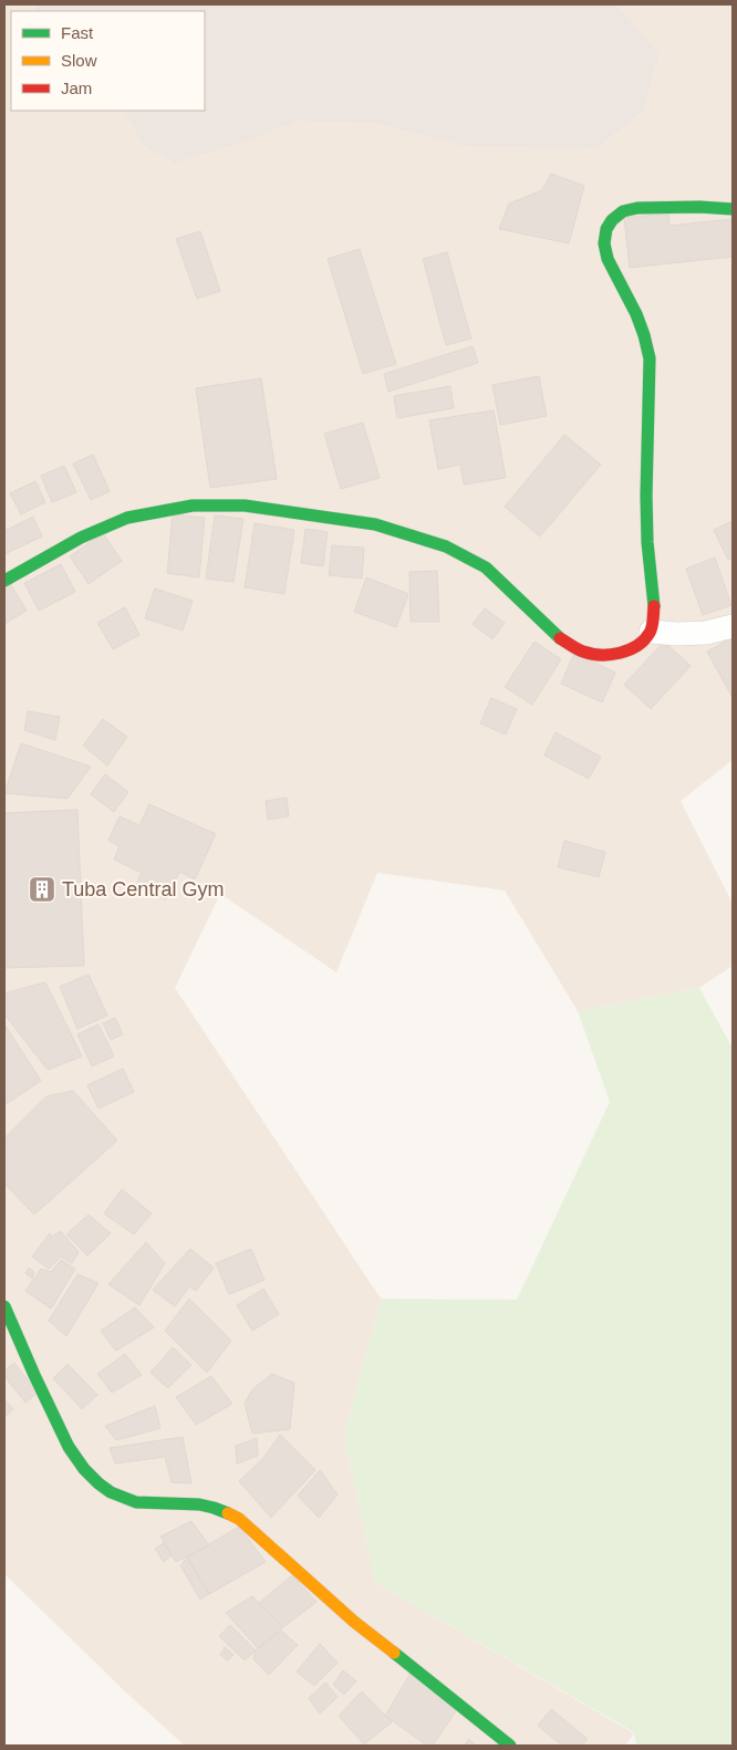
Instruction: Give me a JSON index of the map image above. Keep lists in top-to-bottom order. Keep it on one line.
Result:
{"places":{"building":["Tuba Central Gym"]},"legend":["Fast","Slow","Jam"]}
